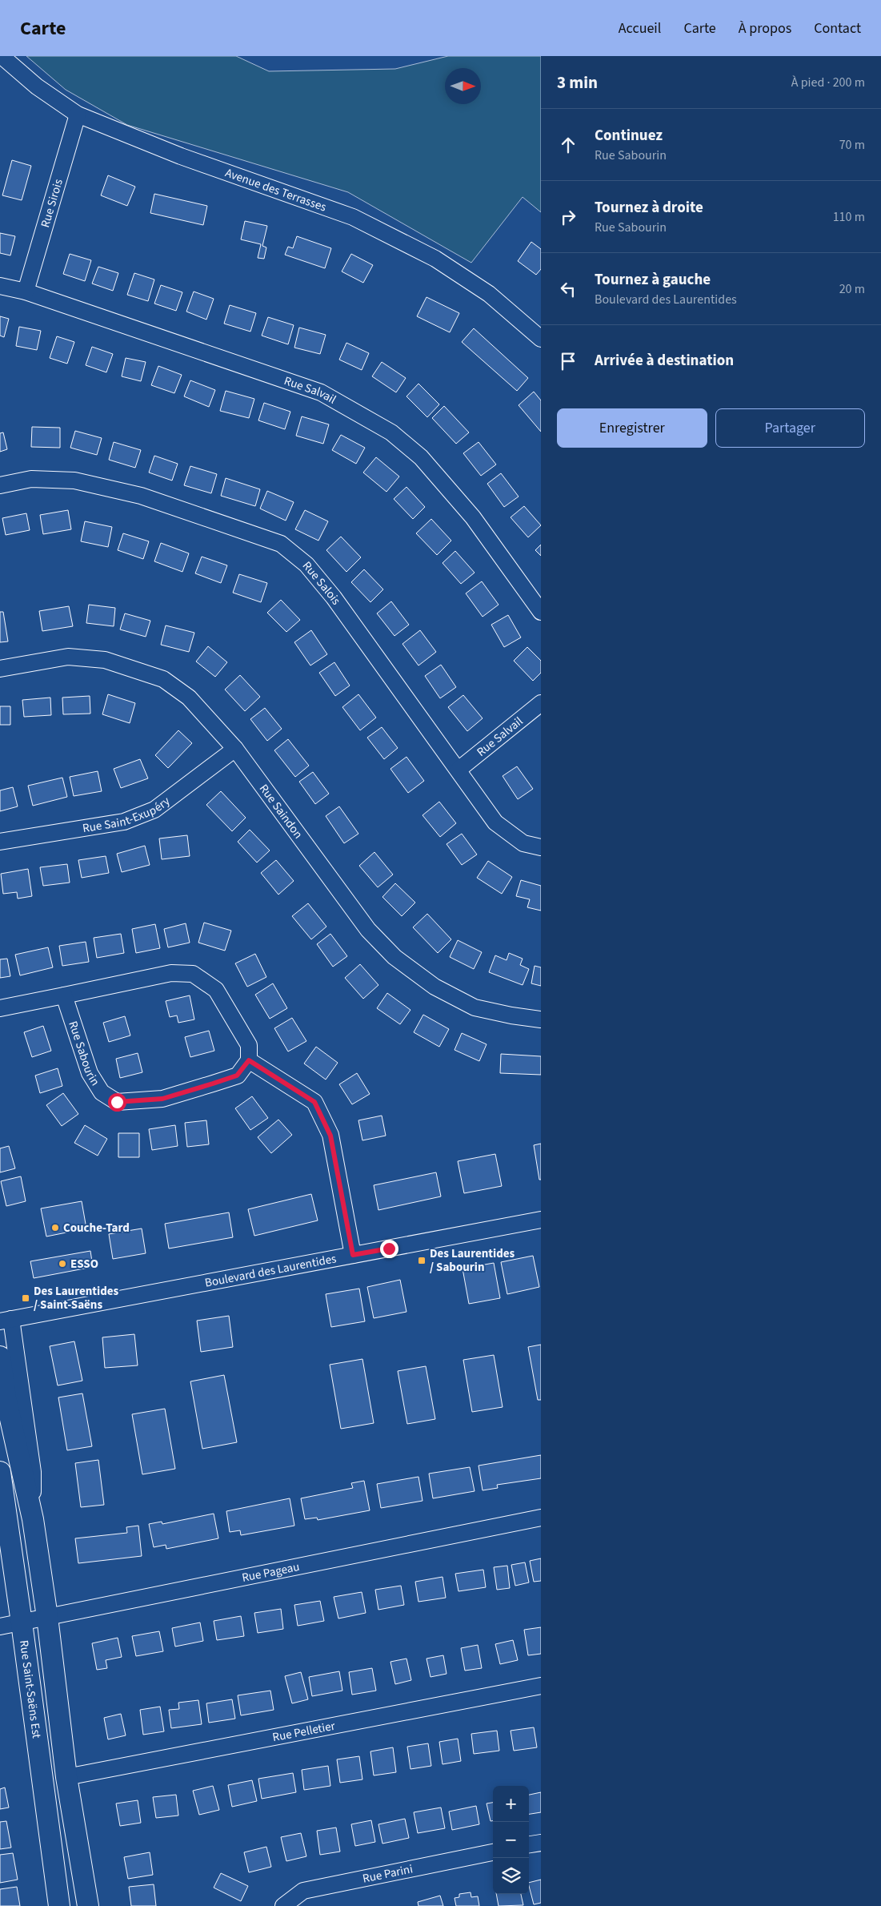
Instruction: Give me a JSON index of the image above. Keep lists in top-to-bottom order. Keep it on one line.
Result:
{"streets":{"main road":["Rue Saint-Saëns Est"],"street":["Avenue des Terrasses","Rue Sirois","Rue Salvail","Rue Salois","Rue Saint-Exupéry","Rue Saindon","Rue Sabourin","Boulevard des Laurentides","Rue Pageau","Rue Pelletier","Rue Parini"]},"crossings":[["Avenue des Terrasses","Rue Sirois"],["Rue Sirois","Rue Salvail"],["Rue Salvail","Rue Salois"],["Rue Saint-Exupéry","Rue Saindon"],["Boulevard des Laurentides","Rue Saint-Saëns Est"],["Rue Pageau","Rue Saint-Saëns Est"],["Rue Saint-Saëns Est","Rue Pelletier"]],"places":{"other":["Couche-Tard","ESSO"],"transit":["Des Laurentides / Sabourin","Des Laurentides / Saint-Saëns"]},"north":"right","page":{"header":"Carte","nav":["Accueil","Carte","À propos","Contact"],"heading":["3 min","À pied · 200 m"],"list":[["Continuez","Rue Sabourin","70 m"],["Tournez à droite","Rue Sabourin","110 m"],["Tournez à gauche","Boulevard des Laurentides","20 m"],"Arrivée à destination"],"buttons":["Enregistrer","Partager"],"map_buttons":["+","−"]}}
